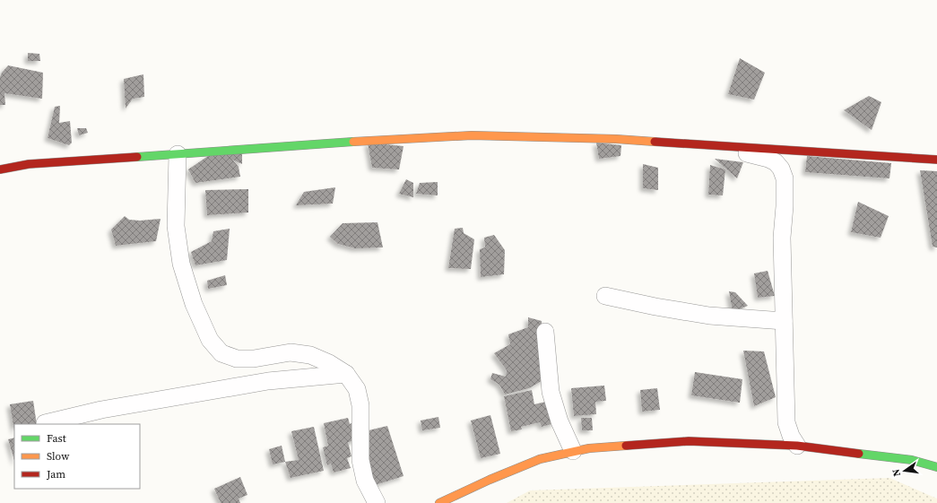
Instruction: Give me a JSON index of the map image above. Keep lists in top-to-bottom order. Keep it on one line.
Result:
{"legend":["Fast","Slow","Jam"],"north":"left"}
